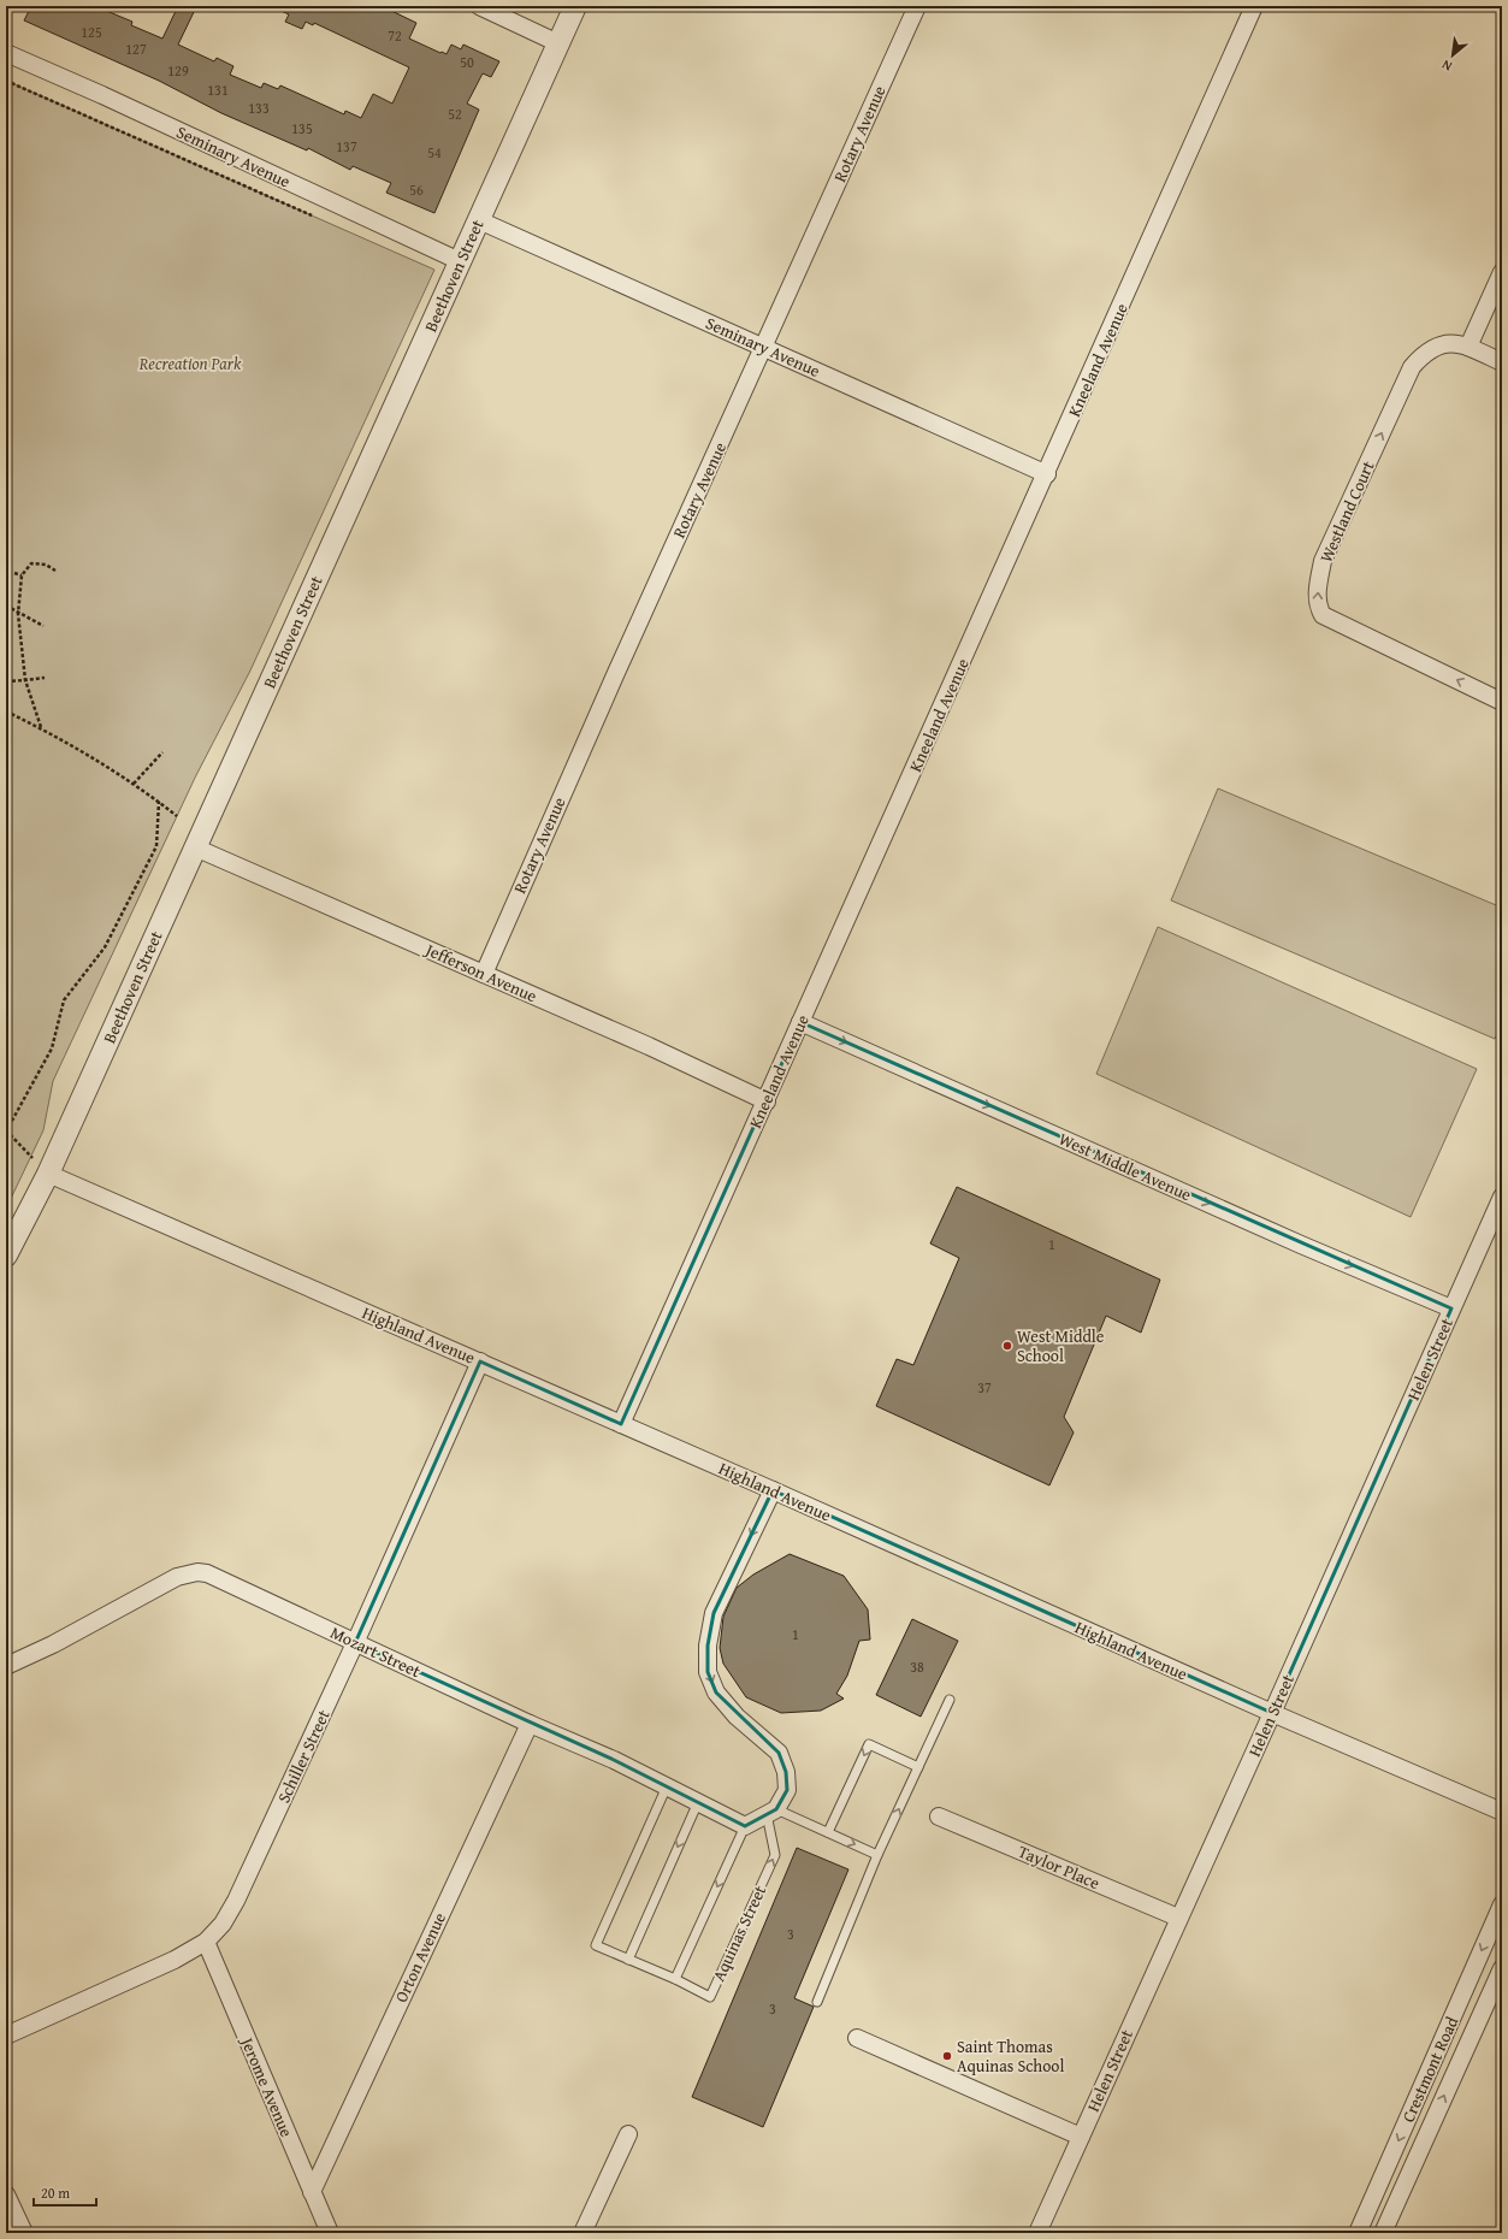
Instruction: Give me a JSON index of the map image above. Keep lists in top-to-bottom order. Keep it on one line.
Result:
{"streets":{"street":["Rotary Avenue","Seminary Avenue","Beethoven Street","Kneeland Avenue","Westland Court","Jefferson Avenue","West Middle Avenue","Highland Avenue","Helen Street","Mozart Street","Schiller Street","Taylor Place","Orton Avenue","Crestmont Road","Jerome Avenue"],"lane":["Aquinas Street"]},"crossings":[["Rotary Avenue","Seminary Avenue"],["Rotary Avenue","Jefferson Avenue"],["Seminary Avenue","Beethoven Street"],["Seminary Avenue","Kneeland Avenue"],["Beethoven Street","Jefferson Avenue"],["Beethoven Street","Highland Avenue"],["Kneeland Avenue","Jefferson Avenue"],["Kneeland Avenue","West Middle Avenue"],["Kneeland Avenue","Highland Avenue"],["West Middle Avenue","Helen Street"],["Highland Avenue","Helen Street"],["Highland Avenue","Schiller Street"],["Helen Street","Taylor Place"],["Mozart Street","Schiller Street"],["Mozart Street","Aquinas Street"],["Mozart Street","Orton Avenue"],["Schiller Street","Jerome Avenue"],["Orton Avenue","Jerome Avenue"]],"one_way":["West Middle Avenue"],"parks":["Recreation Park"],"places":["West Middle School","Saint Thomas Aquinas School"],"house_numbers":["125","72","127","50","129","131","133","52","135","137","54","56","1","37","1","38","3","3"],"scale_bar":"20 m","north":"bottom left"}
